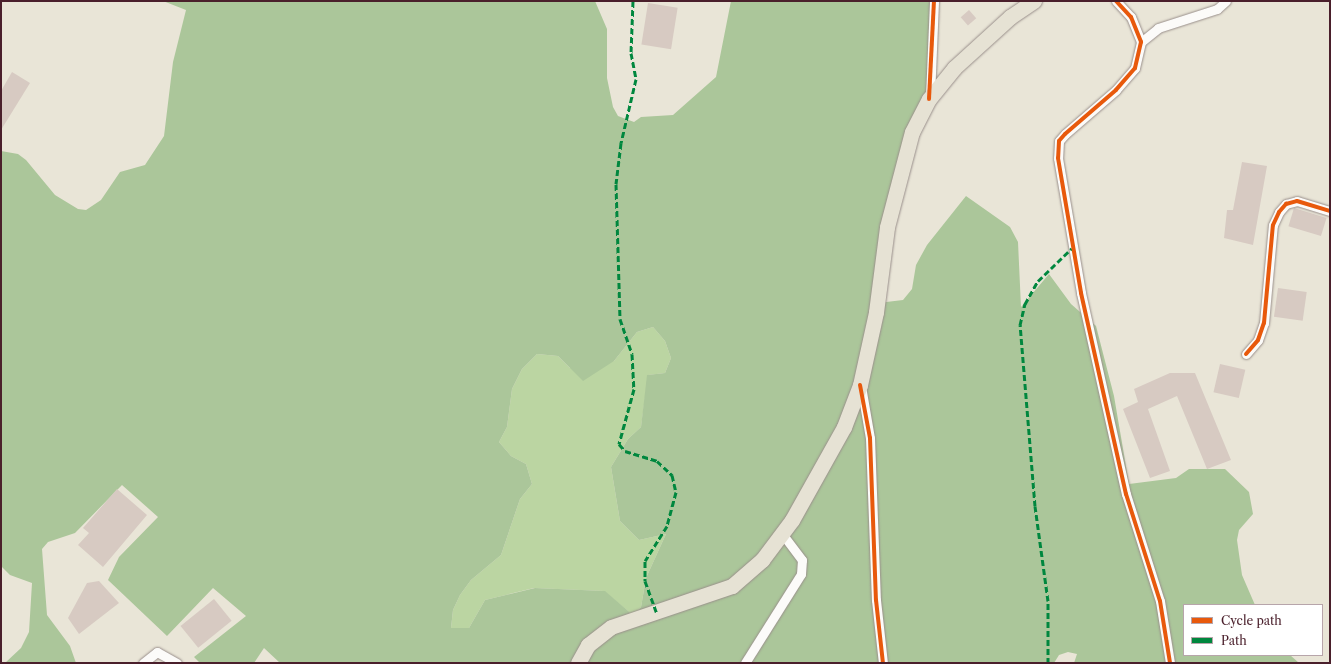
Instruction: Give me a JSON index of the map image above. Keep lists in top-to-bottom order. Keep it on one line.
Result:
{"legend":["Cycle path","Path"]}
